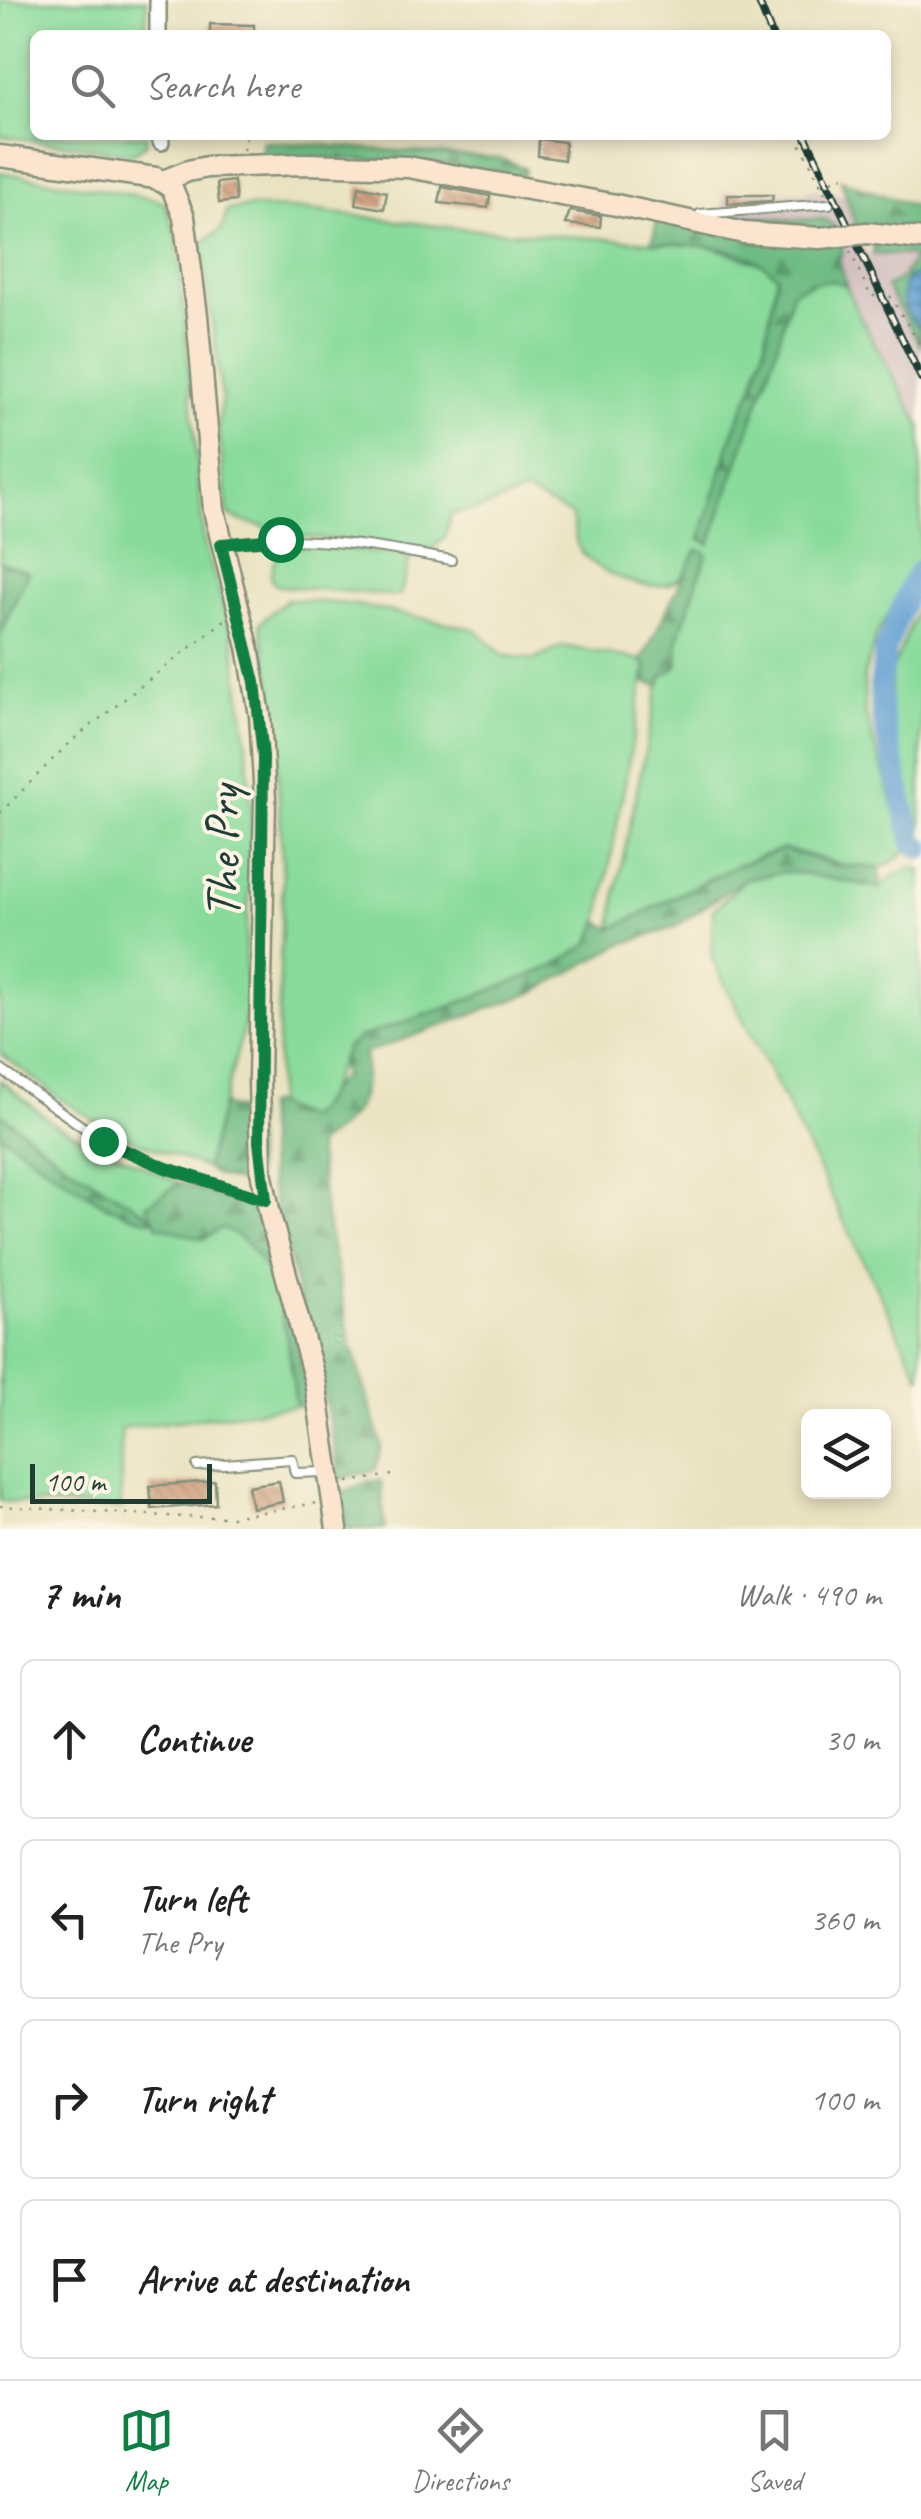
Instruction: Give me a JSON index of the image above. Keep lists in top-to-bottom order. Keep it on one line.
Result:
{"streets":{"main road":["The Pry"]},"scale_bar":"100 m","page":{"search":"Search here","scale":"100 m","heading":["7 min","Walk · 490 m"],"list":[["Continue","30 m"],["Turn left","The Pry","360 m"],["Turn right","100 m"],"Arrive at destination"],"nav":["Map","Directions","Saved"]}}
